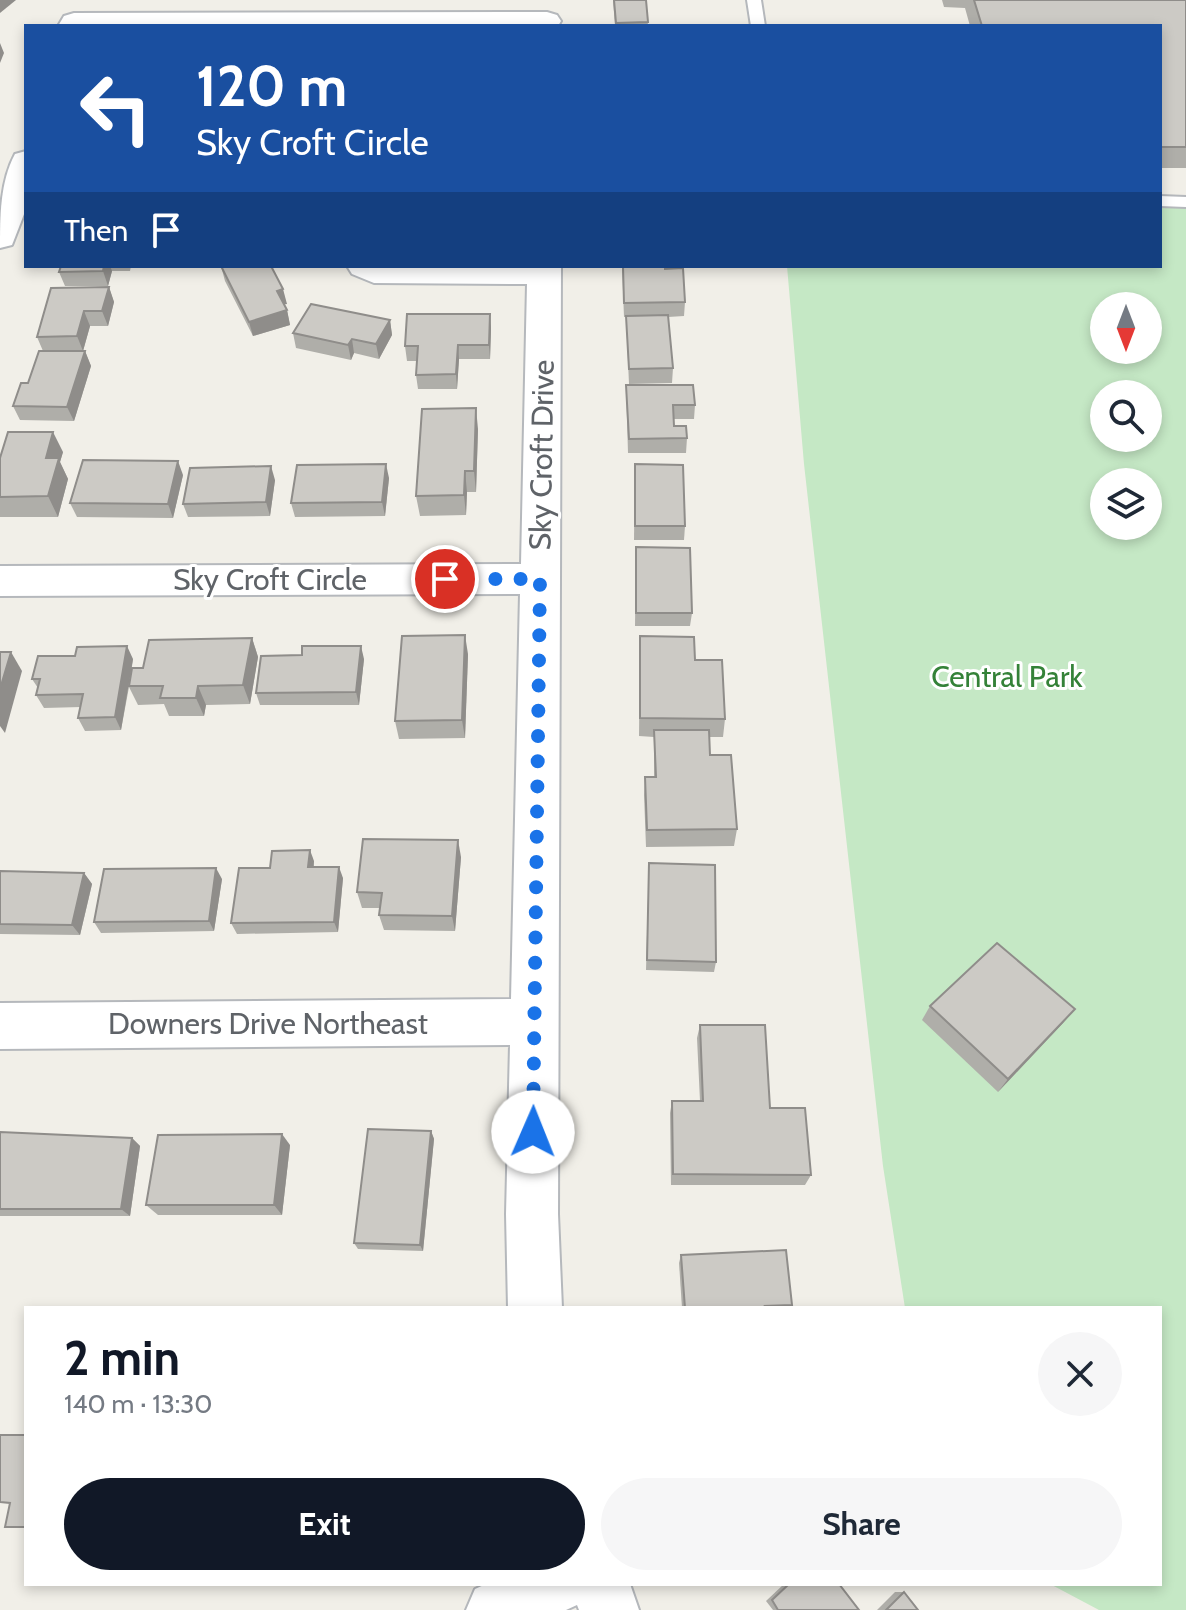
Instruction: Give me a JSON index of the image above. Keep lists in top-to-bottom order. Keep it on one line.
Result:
{"streets":{"street":["Sky Croft Drive","Sky Croft Circle","Downers Drive Northeast"]},"crossings":[["Sky Croft Drive","Sky Croft Circle"],["Sky Croft Drive","Downers Drive Northeast"]],"parks":["Central Park"],"north":"bottom","page":{"turn":["120 m","Sky Croft Circle"],"then":"Then","heading":["2 min","140 m · 13:30"],"buttons":["Exit","Share"]}}
